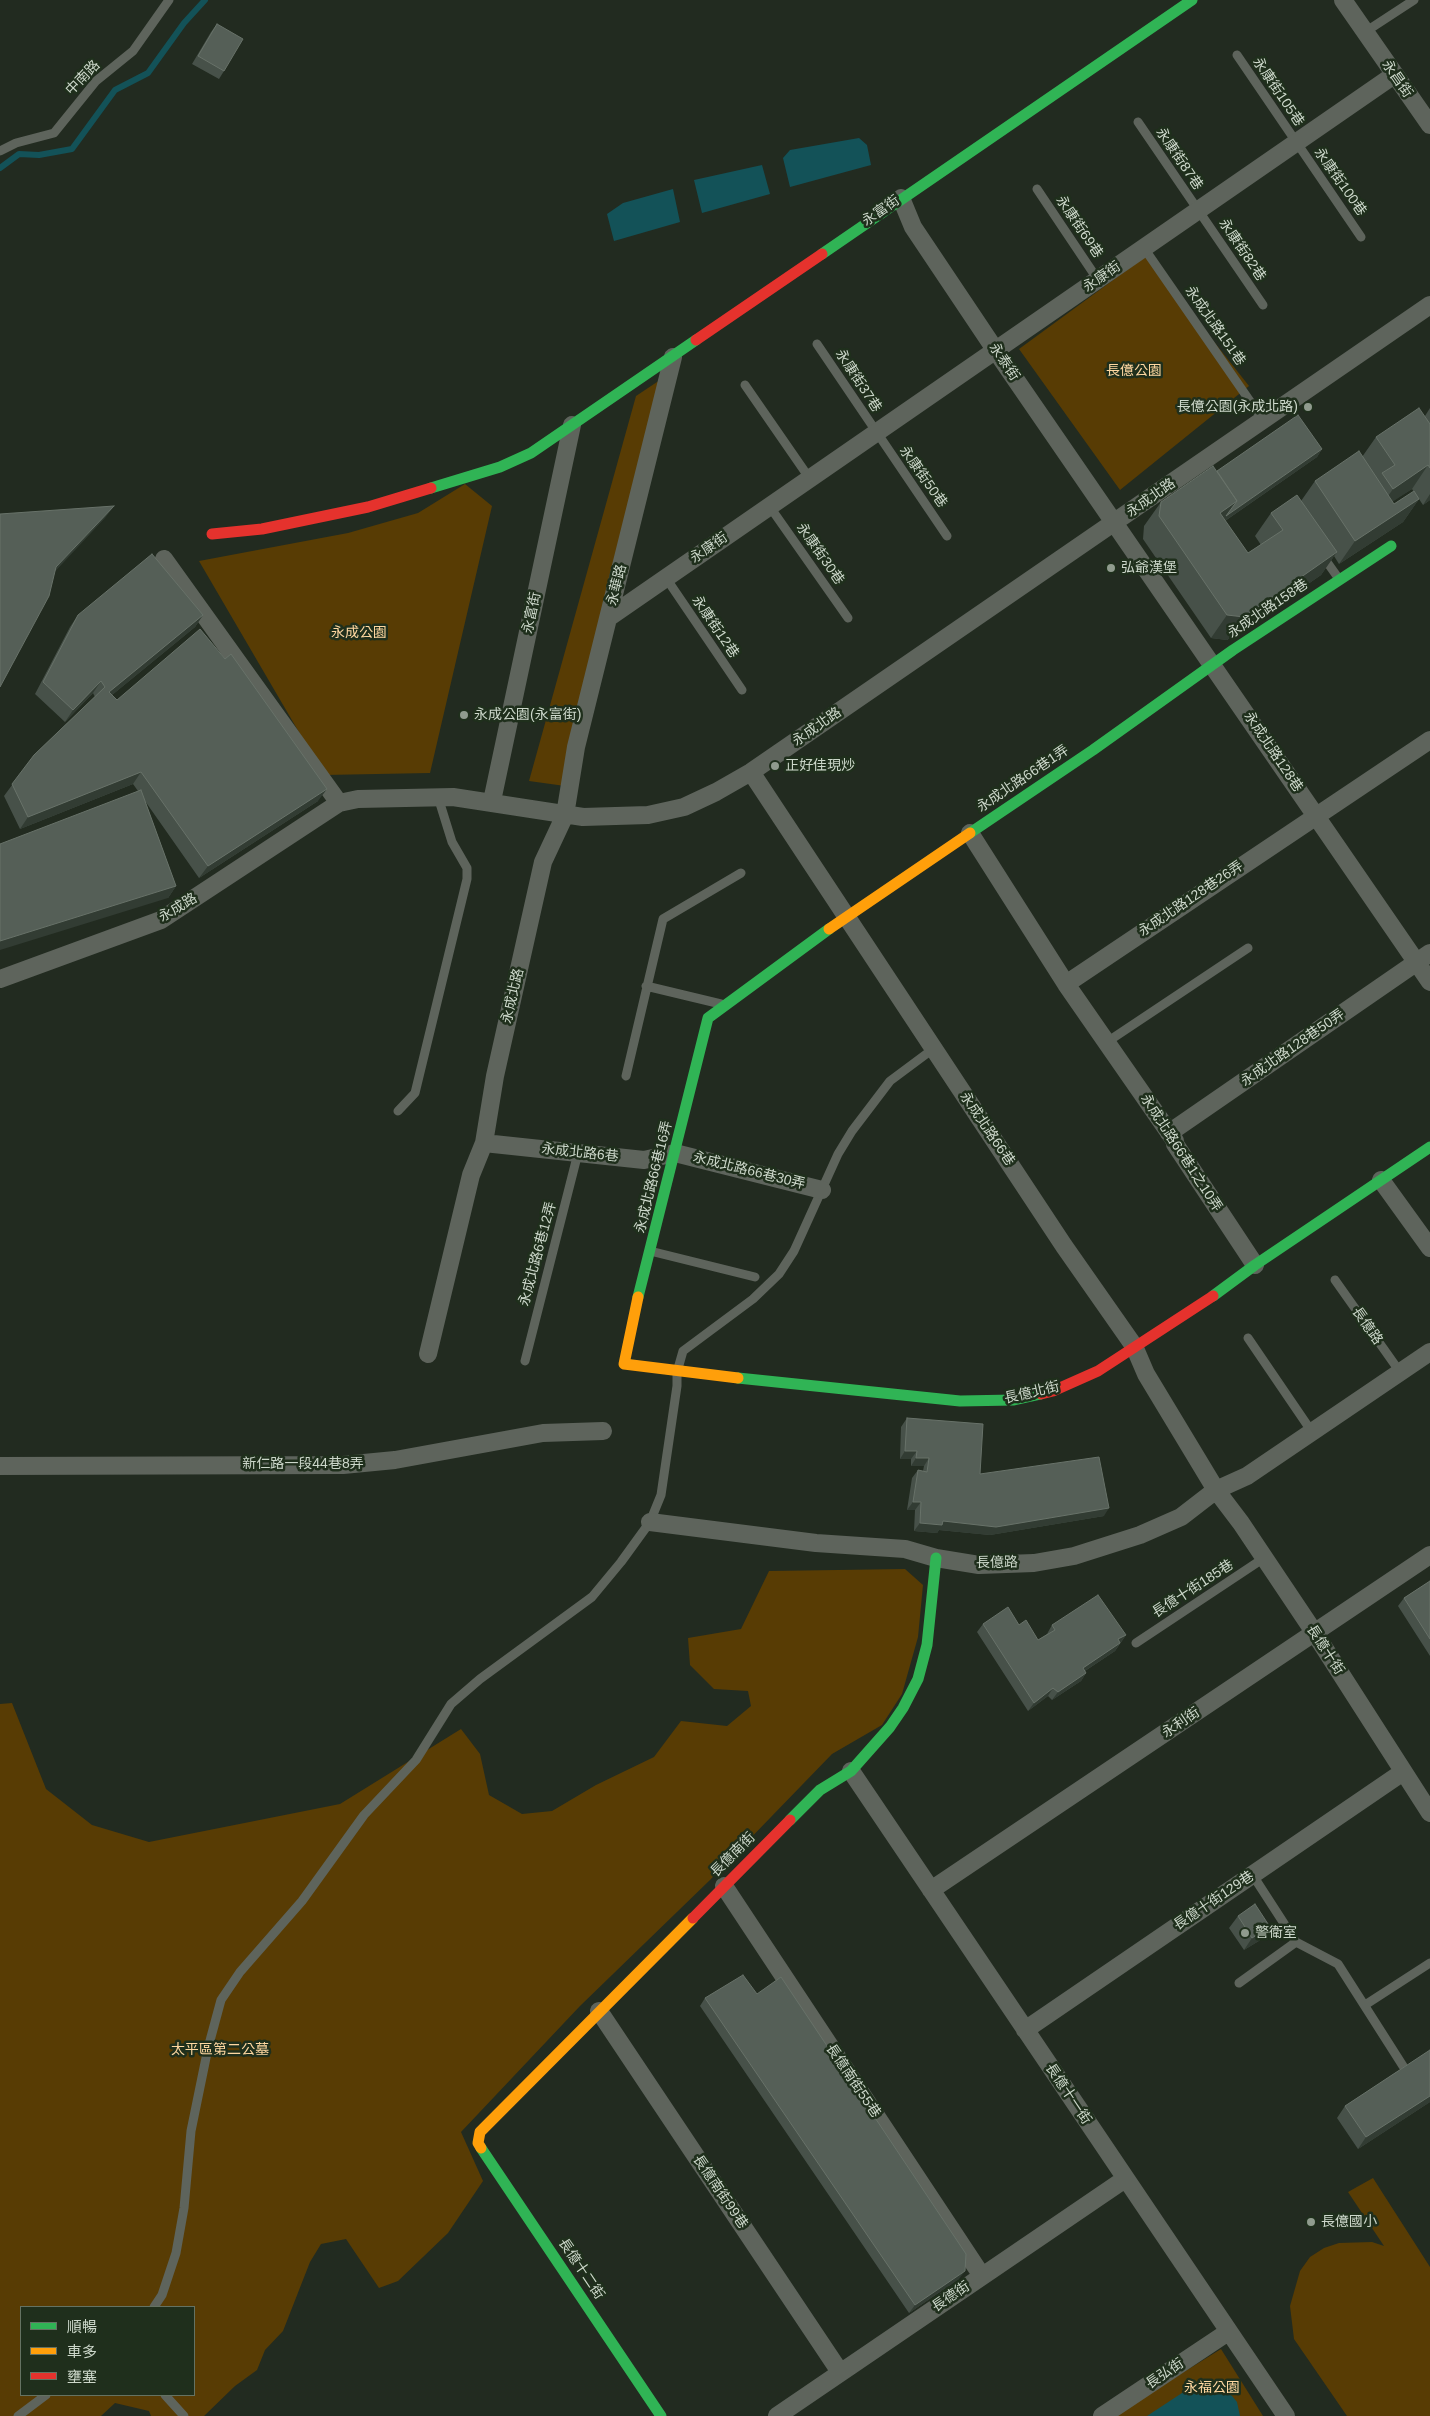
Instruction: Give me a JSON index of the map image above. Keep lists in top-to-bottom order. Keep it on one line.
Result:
{"streets":{"street":["永昌街","永富街","永康街","永泰街","永成北路","永華路","永成北路158巷","永成北路128巷","永成北路66巷1弄","永成北路128巷26弄","永成路","永成北路128巷50弄","永成北路66巷","永成北路6巷","永成北路66巷1之10弄","永成北路66巷30弄","永成北路66巷16弄","長億路","長億北街","新仁路一段44巷8弄","長億十街","永利街","長億南街","長億十街129巷","長億南街55巷","長億十一街","長億南街99巷","長億十二街","長德街","長弘街"],"lane":["中南路","永康街105巷","永康街87巷","永康街100巷","永康街69巷","永康街82巷","永成北路151巷","永康街37巷","永康街50巷","永康街30巷","永康街12巷","永成北路6巷12弄","長億十街185巷"]},"crossings":[["永昌街","永康街"],["永康街105巷","永康街100巷"],["永康街105巷","永康街"],["永康街87巷","永康街82巷"],["永康街87巷","永康街"],["永康街100巷","永康街"],["永富街","永泰街"],["永富街","永華路"],["永富街","永成路"],["永康街69巷","永康街"],["永康街82巷","永康街"],["永康街","永成北路151巷"],["永康街","永泰街"],["永康街","永康街37巷"],["永康街","永康街50巷"],["永康街","永康街30巷"],["永康街","永華路"],["永康街","永康街12巷"],["永成北路151巷","永成北路"],["永泰街","永成北路"],["永泰街","永成北路128巷"],["永康街37巷","永康街50巷"],["永成北路","永華路"],["永成北路","永成北路128巷"],["永成北路","永成路"],["永成北路","永成北路66巷"],["永成北路","永成北路6巷"],["永華路","永成路"],["永成北路158巷","永成北路128巷"],["永成北路158巷","永成北路66巷1弄"],["永成北路128巷","永成北路66巷1弄"],["永成北路128巷","永成北路128巷26弄"],["永成北路128巷","永成北路128巷50弄"],["永成北路66巷1弄","永成北路66巷"],["永成北路66巷1弄","永成北路66巷1之10弄"],["永成北路66巷1弄","永成北路66巷16弄"],["永成北路128巷26弄","永成北路66巷1之10弄"],["永成北路128巷50弄","永成北路66巷1之10弄"],["永成北路66巷","永成北路66巷30弄"],["永成北路66巷","永成北路66巷16弄"],["永成北路66巷","長億路"],["永成北路66巷","長億北街"],["永成北路66巷","長億十街"],["永成北路6巷","永成北路66巷30弄"],["永成北路6巷","永成北路66巷16弄"],["永成北路6巷","永成北路6巷12弄"],["永成北路66巷1之10弄","長億北街"],["永成北路66巷30弄","永成北路66巷16弄"],["永成北路66巷30弄","長億路"],["永成北路66巷30弄","長億北街"],["永成北路66巷16弄","長億北街"],["長億路","長億十街"],["長億路","長億南街"],["長億十街185巷","長億十街"],["長億十街","永利街"],["長億十街","長億十街129巷"],["永利街","長億十一街"],["長億南街","長億南街55巷"],["長億南街","長億十一街"],["長億南街","長億南街99巷"],["長億南街","長億十二街"],["長億十街129巷","長億十一街"],["長億南街55巷","長德街"],["長億十一街","長德街"],["長億十一街","長弘街"],["長億南街99巷","長德街"]],"parks":["長億公園","永成公園","太平區第二公墓","永福公園"],"places":["長億公園(永成北路)","弘爺漢堡","永成公園(永富街)","正好佳現炒","警衛室","長億國小"],"legend":["順暢","車多","壅塞"]}
